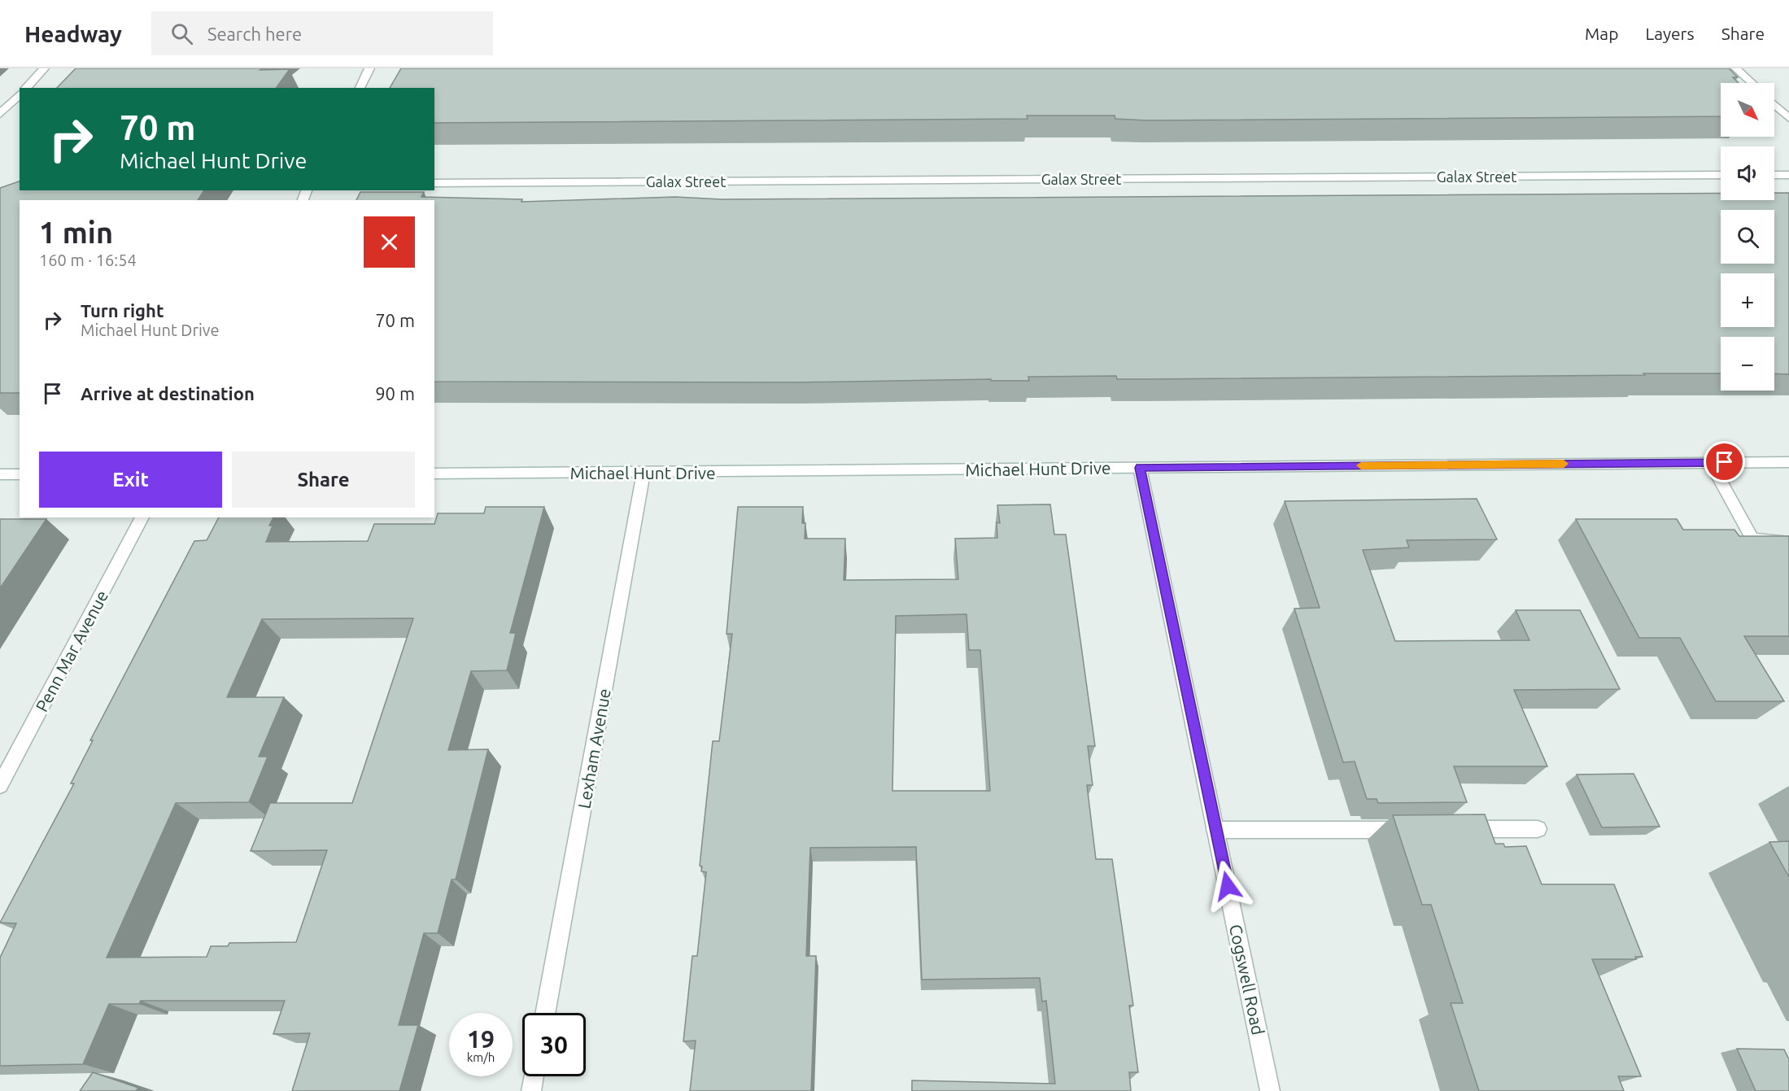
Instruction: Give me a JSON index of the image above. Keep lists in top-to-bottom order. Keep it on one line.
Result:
{"streets":{"street":["Galax Street","Michael Hunt Drive","Penn Mar Avenue","Lexham Avenue","Cogswell Road"]},"crossings":[["Michael Hunt Drive","Lexham Avenue"],["Michael Hunt Drive","Cogswell Road"]],"north":"bottom right","page":{"header":"Headway","search":"Search here","nav":["Map","Layers","Share"],"map_buttons":["+","−"],"turn":["70 m","Michael Hunt Drive"],"heading":["1 min","160 m · 16:54"],"list":[{"name":"Turn right","note":"Michael Hunt Drive","value":"70 m"},{"name":"Arrive at destination","value":"90 m"}],"buttons":["Exit","Share"],"speed":"19 km/h","limit":"30"}}
